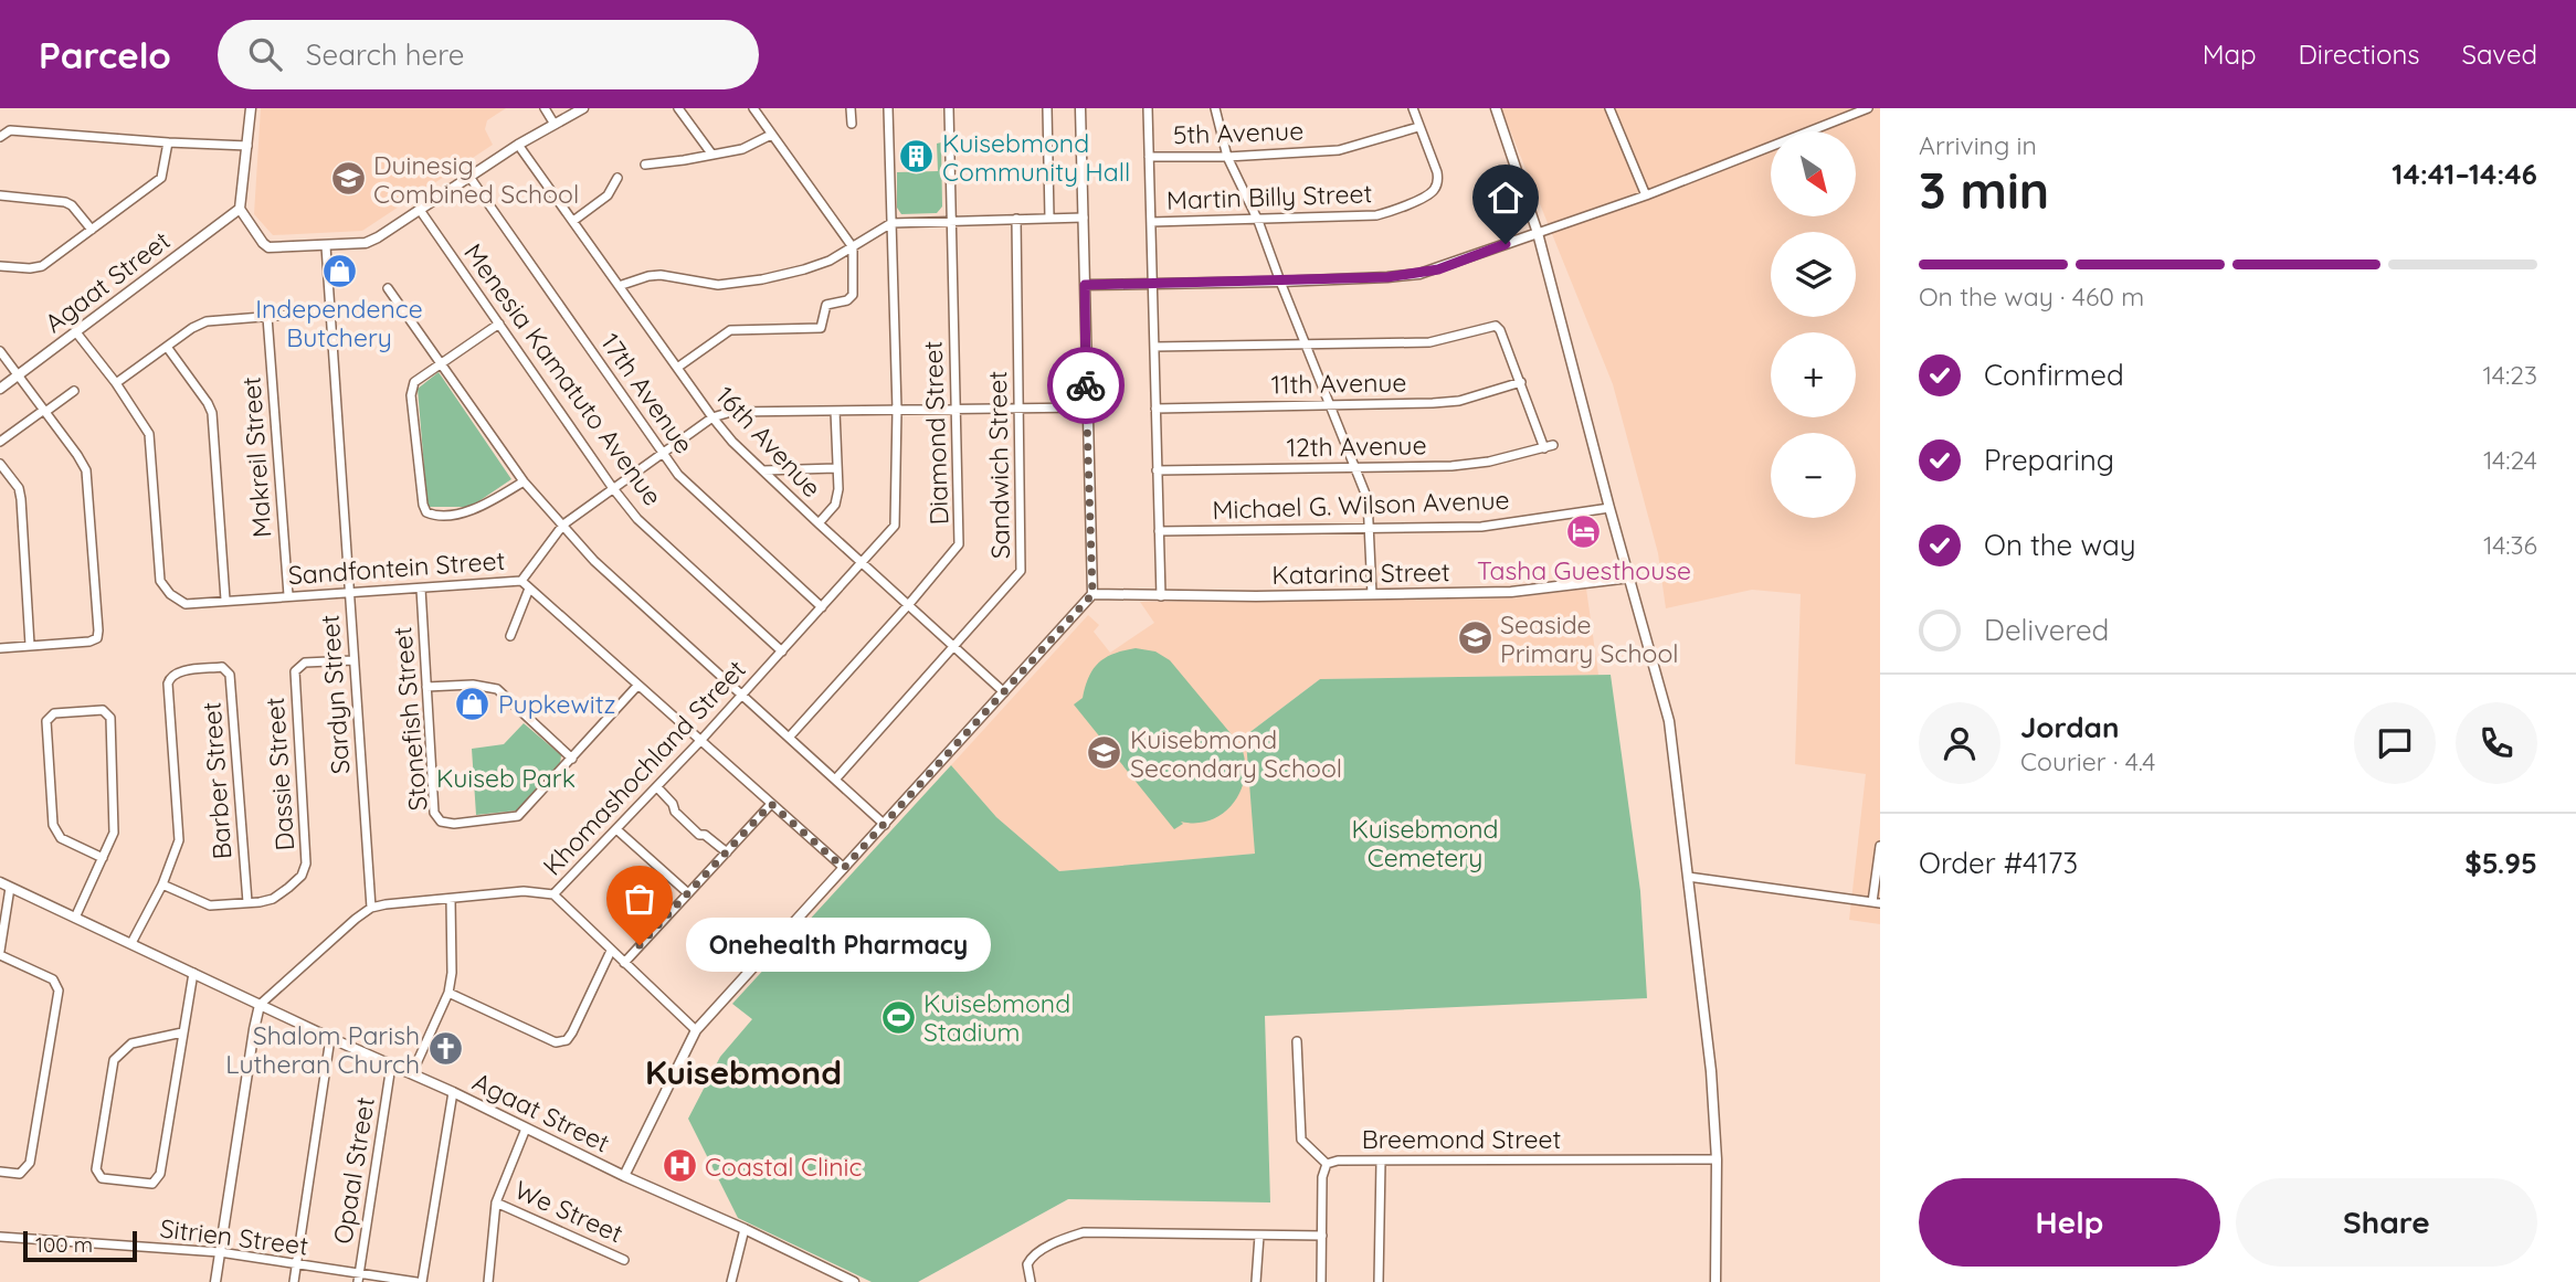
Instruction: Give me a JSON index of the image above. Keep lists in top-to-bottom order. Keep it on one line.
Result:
{"streets":{"street":["5th Avenue","Martin Billy Street","Agaat Street","Menesia Kamatuto Avenue","11th Avenue","17th Avenue","Diamond Street","16th Avenue","12th Avenue","Makreil Street","Sandwich Street","Michael G. Wilson Avenue","Sandfontein Street","Katarina Street","Sardyn Street","Stonefish Street","Khomashochland Street","Dassie Street","Barber Street","Breemond Street","Opaal Street","We Street","Sitrien Street"]},"crossings":[["5th Avenue","Martin Billy Street"],["Agaat Street","Sandfontein Street"],["Agaat Street","Barber Street"],["Agaat Street","Opaal Street"],["Menesia Kamatuto Avenue","Sandfontein Street"],["Menesia Kamatuto Avenue","Khomashochland Street"],["17th Avenue","Sandfontein Street"],["17th Avenue","Khomashochland Street"],["Diamond Street","16th Avenue"],["Diamond Street","Sandfontein Street"],["16th Avenue","Sandwich Street"],["16th Avenue","Sandfontein Street"],["16th Avenue","Khomashochland Street"],["Makreil Street","Sandfontein Street"],["Sandwich Street","Sandfontein Street"],["Sandfontein Street","Sardyn Street"],["Sandfontein Street","Stonefish Street"],["Sandfontein Street","Khomashochland Street"],["Sardyn Street","Khomashochland Street"],["Sardyn Street","Dassie Street"],["Dassie Street","Barber Street"],["Opaal Street","Sitrien Street"]],"districts":["Kuisebmond"],"parks":["Kuiseb Park","Kuisebmond Cemetery"],"places":{"building":["Kuisebmond Community Hall"],"school or university":["Duinesig Combined School","Seaside Primary School","Kuisebmond Secondary School"],"shop":["Independence Butchery","Pupkewitz"],"hotel":["Tasha Guesthouse"],"other":["Onehealth Pharmacy"],"sports":["Kuisebmond Stadium"],"church":["Shalom Parish Lutheran Church"],"hospital":["Coastal Clinic"]},"scale_bar":"100 m","north":"bottom right","page":{"header":"Parcelo","search":"Search here","nav":["Map","Directions","Saved"],"heading":["3 min","Arriving in","14:41–14:46"],"panel":["Jordan","Courier · 4.4","Order #4173","$5.95"],"map_buttons":["+","−"],"bar":"On the way · 460 m","list":[["Confirmed","14:23"],["Preparing","14:24"],["On the way","14:36"],"Delivered"],"bubble":"Onehealth Pharmacy","buttons":["Help","Share"],"scale":"100 m"}}
